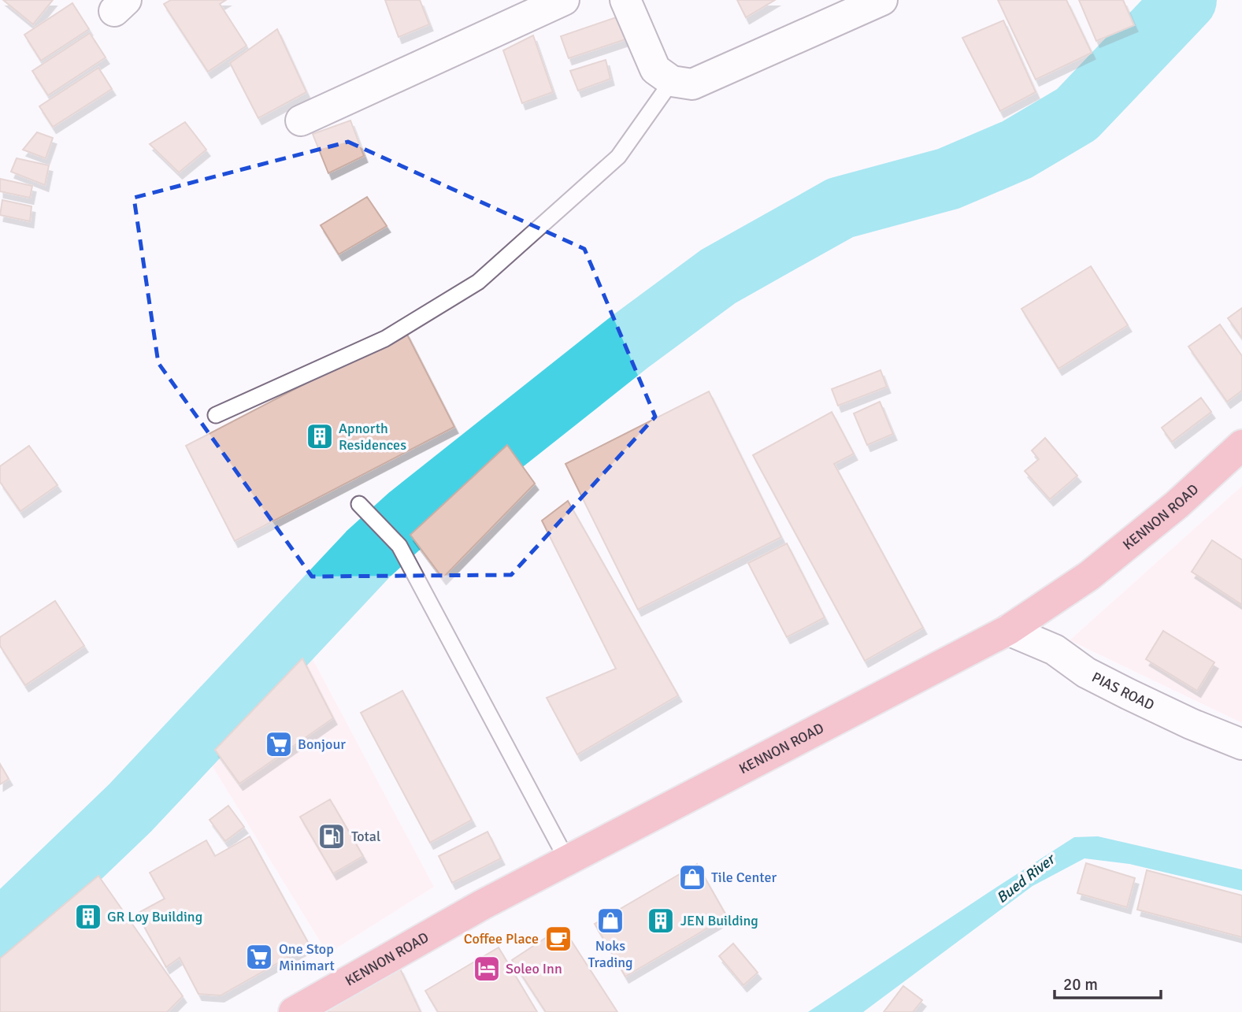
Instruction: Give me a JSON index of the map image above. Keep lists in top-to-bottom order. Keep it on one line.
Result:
{"streets":{"highway":["KENNON ROAD"],"street":["PIAS ROAD"]},"crossings":[["KENNON ROAD","PIAS ROAD"]],"water":["Bued River"],"places":{"building":["Apnorth Residences","GR Loy Building","JEN Building"],"supermarket":["Bonjour","One Stop Minimart"],"fuel station":["Total"],"shop":["Tile Center","Noks Trading"],"cafe":["Coffee Place"],"hotel":["Soleo Inn"]},"scale_bar":"20 m"}
